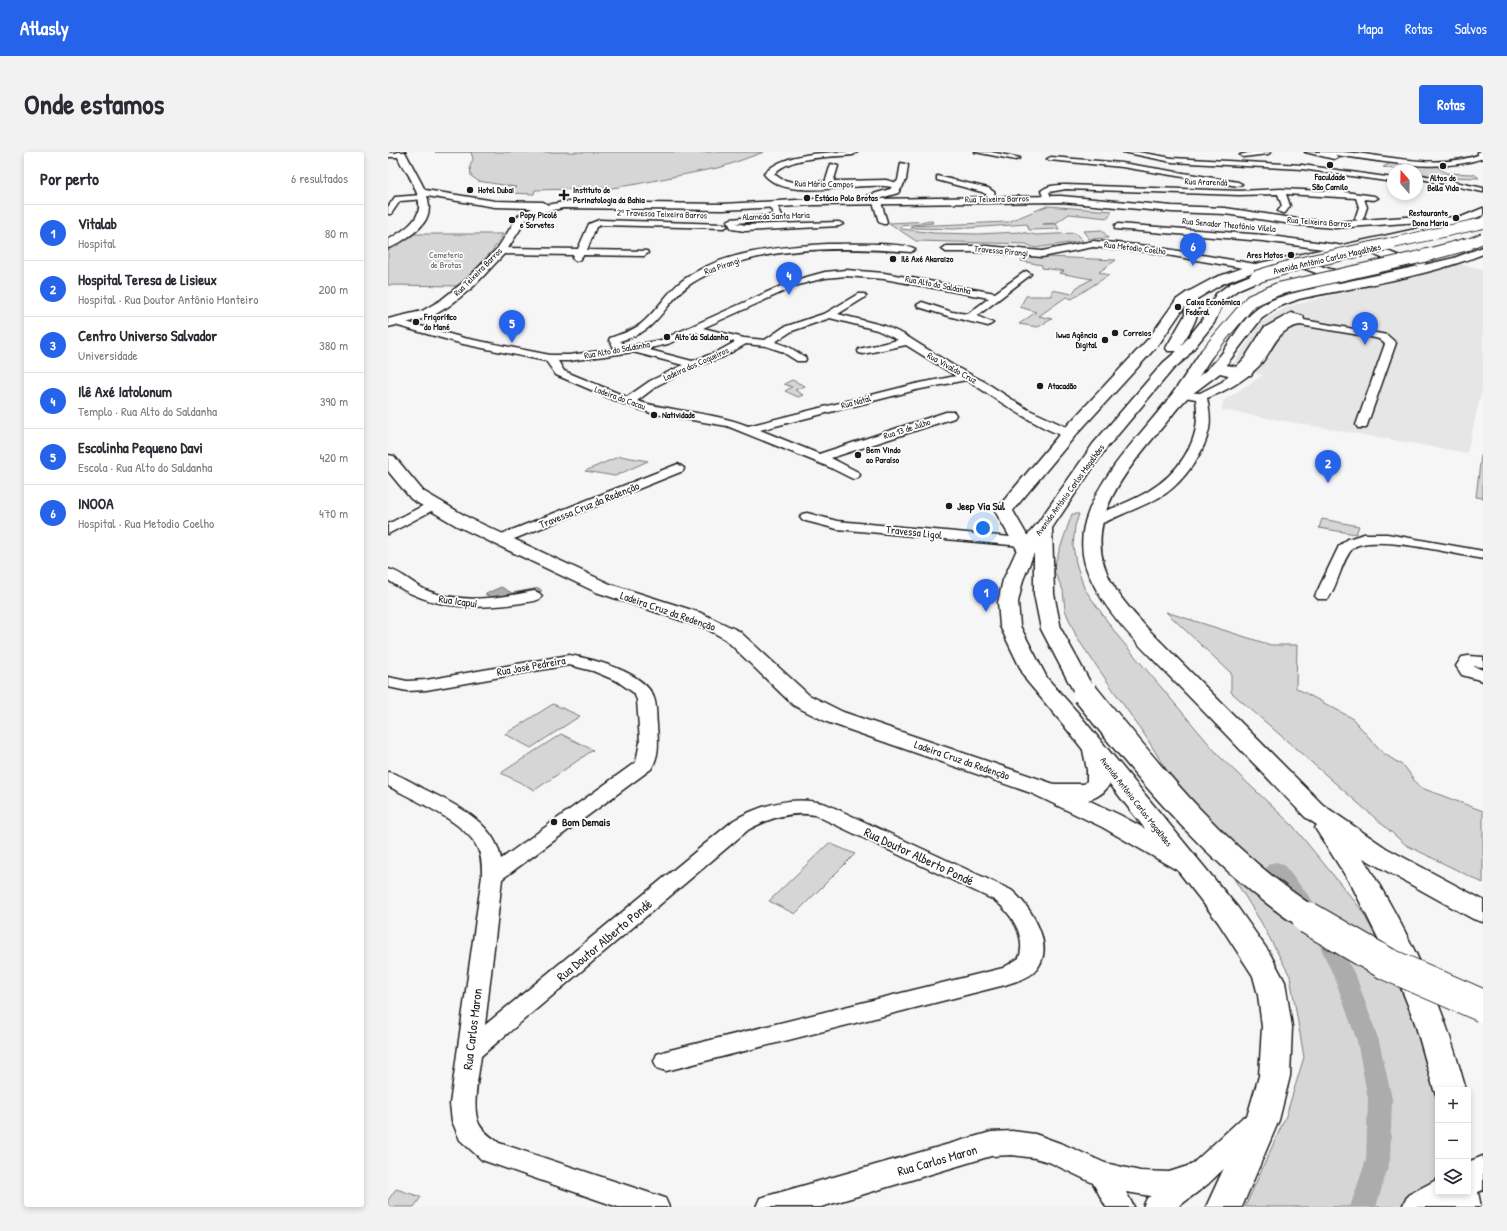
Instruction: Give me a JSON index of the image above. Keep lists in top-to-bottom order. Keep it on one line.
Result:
{"streets":{"main road":["Rua Mário Campos","Rua Teixeira Barros","Avenida Antônio Carlos Magalhães","Ladeira Cruz da Redenção"],"street":["Rua Ararendá","2ª Travessa Teixeira Barros","Alameda Santa Maria","Rua Senador Theotônio Vilela","Rua Metodio Coelho","Travessa Pirangi","Rua Pirangi","Rua Alto do Saldanha","Ladeira dos Coqueiros","Rua Vivaldo Cruz","Ladeira do Cacau","Rua Natal","Rua 13 de Julho","Travessa Cruz da Redenção","Travessa Ligol","Rua Icapuí","Rua José Pedreira","Rua Doutor Alberto Pondé","Rua Carlos Maron"]},"crossings":[["Rua Ararendá","Rua Teixeira Barros"],["Rua Teixeira Barros","Alameda Santa Maria"],["Rua Teixeira Barros","Avenida Antônio Carlos Magalhães"],["Rua Teixeira Barros","Rua Alto do Saldanha"],["Rua Senador Theotônio Vilela","Avenida Antônio Carlos Magalhães"],["Rua Metodio Coelho","Travessa Pirangi"],["Rua Metodio Coelho","Avenida Antônio Carlos Magalhães"],["Avenida Antônio Carlos Magalhães","Rua Vivaldo Cruz"],["Avenida Antônio Carlos Magalhães","Travessa Ligol"],["Avenida Antônio Carlos Magalhães","Ladeira Cruz da Redenção"],["Rua Pirangi","Rua Alto do Saldanha"],["Rua Alto do Saldanha","Ladeira dos Coqueiros"],["Rua Alto do Saldanha","Ladeira do Cacau"],["Ladeira dos Coqueiros","Ladeira do Cacau"],["Rua Vivaldo Cruz","Rua Natal"],["Ladeira do Cacau","Rua Natal"],["Travessa Cruz da Redenção","Ladeira Cruz da Redenção"],["Rua José Pedreira","Rua Carlos Maron"],["Rua Doutor Alberto Pondé","Rua Carlos Maron"]],"parks":["Cemeterio de Brotas"],"places":{"other":["Faculdade São Camilo","Altos de Bella Vida","Hotel Dubai","Estácio Polo Brotas","Restaurante Dona Maria","Popy Picolé e Sorvetes","Ares Motos","Ilê Axé Akaraizo","Caixa Econômica Federal","Frigorífico do Mané","Correios","Alto da Saldanha","Iwwa Agência Digital","Atacadão","Natividade","Bem Vindo ao Paraíso","Jeep Via Sul","Bom Demais"],"health":["Instituto de Perinatologia da Bahia"]},"north":"top","page":{"header":"Atlasly","nav":["Mapa","Rotas","Salvos"],"title":"Onde estamos","buttons":"Rotas","heading":["Por perto","6 resultados"],"list":[{"mark":"1","name":"Vitalab","note":"Hospital","value":"80 m"},{"mark":"2","name":"Hospital Teresa de Lisieux","note":"Hospital · Rua Doutor Antônio Monteiro","value":"200 m"},{"mark":"3","name":"Centro Universo Salvador","note":"Universidade","value":"380 m"},{"mark":"4","name":"Ilê Axé Iatolonum","note":"Templo · Rua Alto do Saldanha","value":"390 m"},{"mark":"5","name":"Escolinha Pequeno Davi","note":"Escola · Rua Alto do Saldanha","value":"420 m"},{"mark":"6","name":"INOOA","note":"Hospital · Rua Metodio Coelho","value":"470 m"}],"pins":["6","4","5","3","2","1"],"map_buttons":["+","−"]}}
